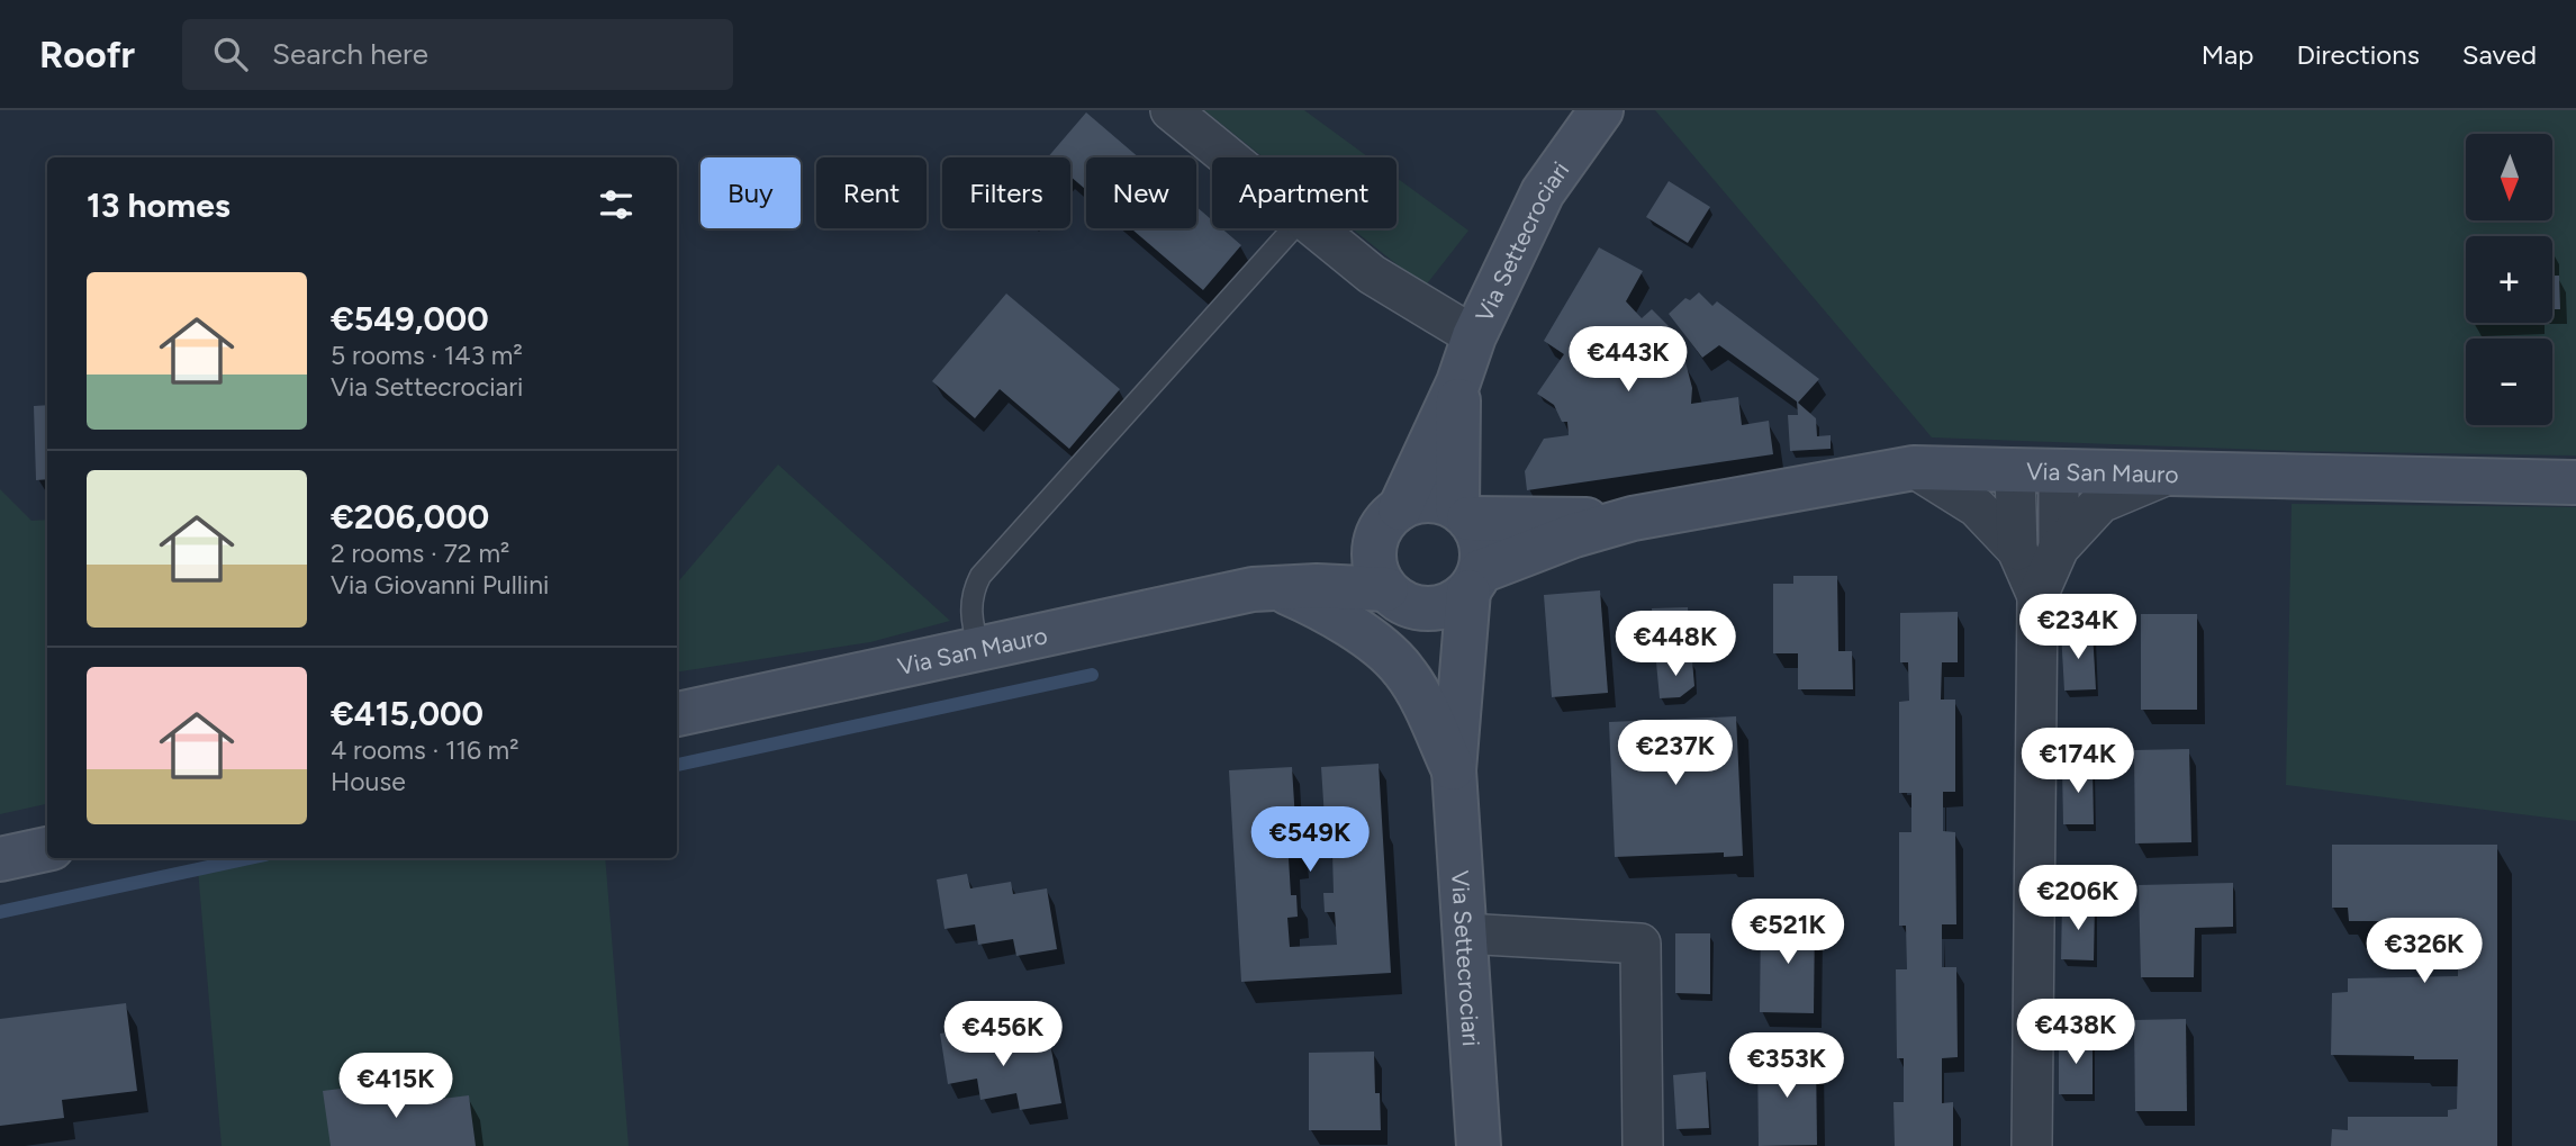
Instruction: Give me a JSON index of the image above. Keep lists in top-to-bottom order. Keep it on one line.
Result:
{"streets":{"main road":["Via Settecrociari","Via San Mauro"]},"crossings":[["Via Settecrociari","Via San Mauro"]],"north":"bottom","page":{"header":"Roofr","search":"Search here","nav":["Map","Directions","Saved"],"map_buttons":["+","−"],"chip":["Buy","Rent","Filters","New","Apartment"],"heading":"13 homes","list":[{"name":"€549,000","note":"5 rooms · 143 m² · Via Settecrociari"},{"name":"€206,000","note":"2 rooms · 72 m² · Via Giovanni Pullini"},{"name":"€415,000","note":"4 rooms · 116 m² · House"}],"price":["€443K","€234K","€448K","€237K","€174K","€549K","€206K","€521K","€326K","€438K","€456K","€353K","€415K"]}}
